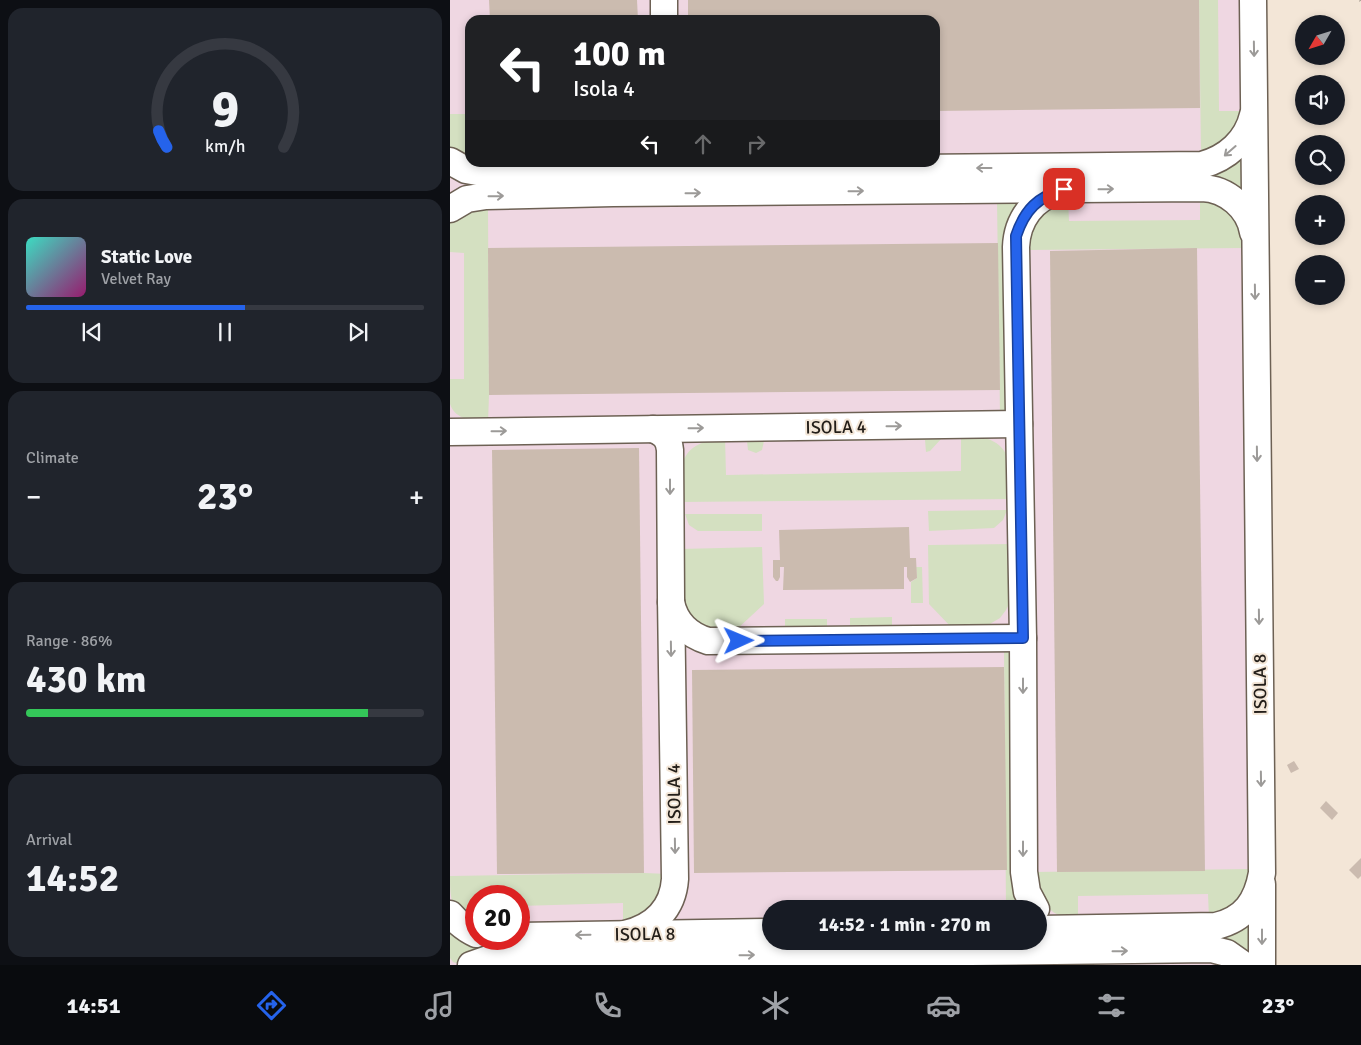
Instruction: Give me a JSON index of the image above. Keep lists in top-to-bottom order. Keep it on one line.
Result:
{"streets":{"lane":["ISOLA 4","ISOLA 8"]},"crossings":[["ISOLA 4","ISOLA 8"]],"north":"bottom left","page":{"map_buttons":["+","−"],"turn":["100 m","Isola 4"],"song":["Static Love","Velvet Ray"],"tile":["Climate",["Range · 86%","430 km"],["Arrival","14:52"]],"heat":["−","23°","+"],"limit":"20","trip":"14:52 · 1 min · 270 m","tabs":["14:51","23°"],"gauge":["9","km/h"]}}
